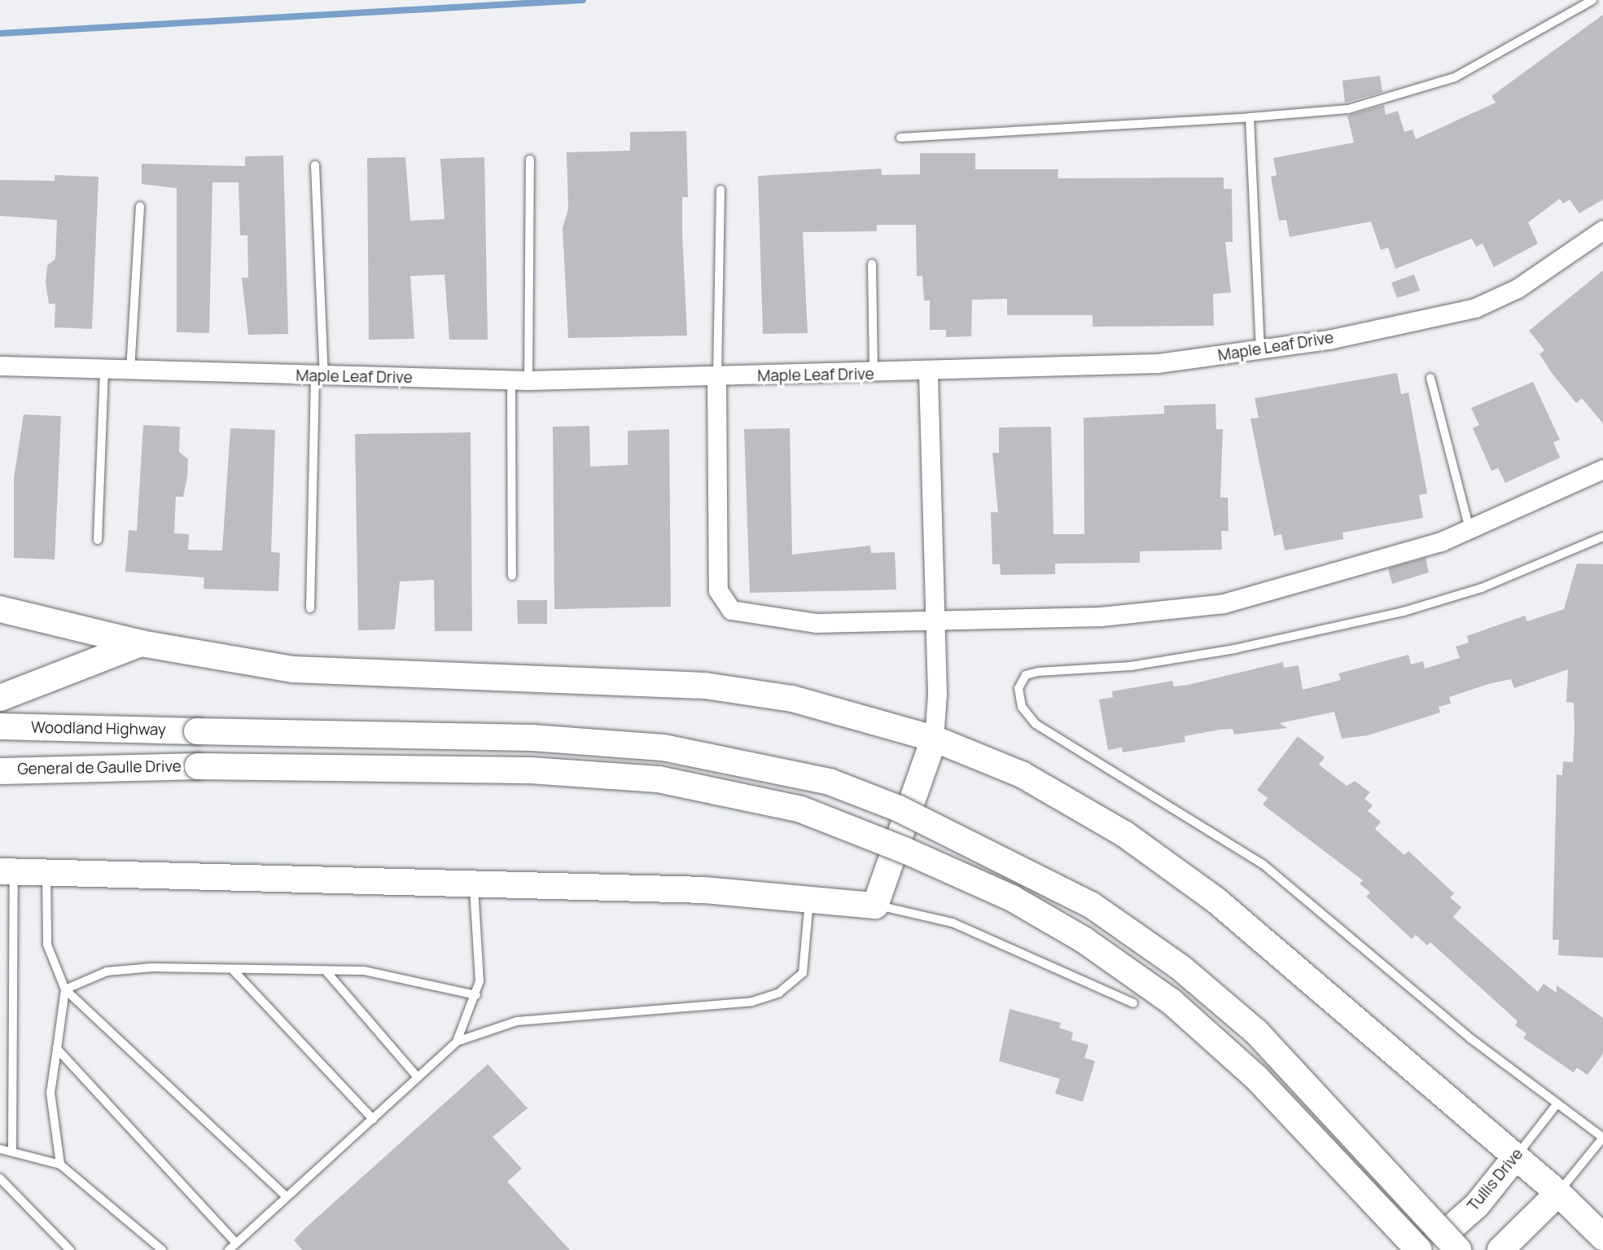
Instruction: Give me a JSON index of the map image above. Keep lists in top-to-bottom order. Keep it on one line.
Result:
{"streets":{"main road":["Woodland Highway","General de Gaulle Drive","Tullis Drive"],"street":["Maple Leaf Drive"]}}
